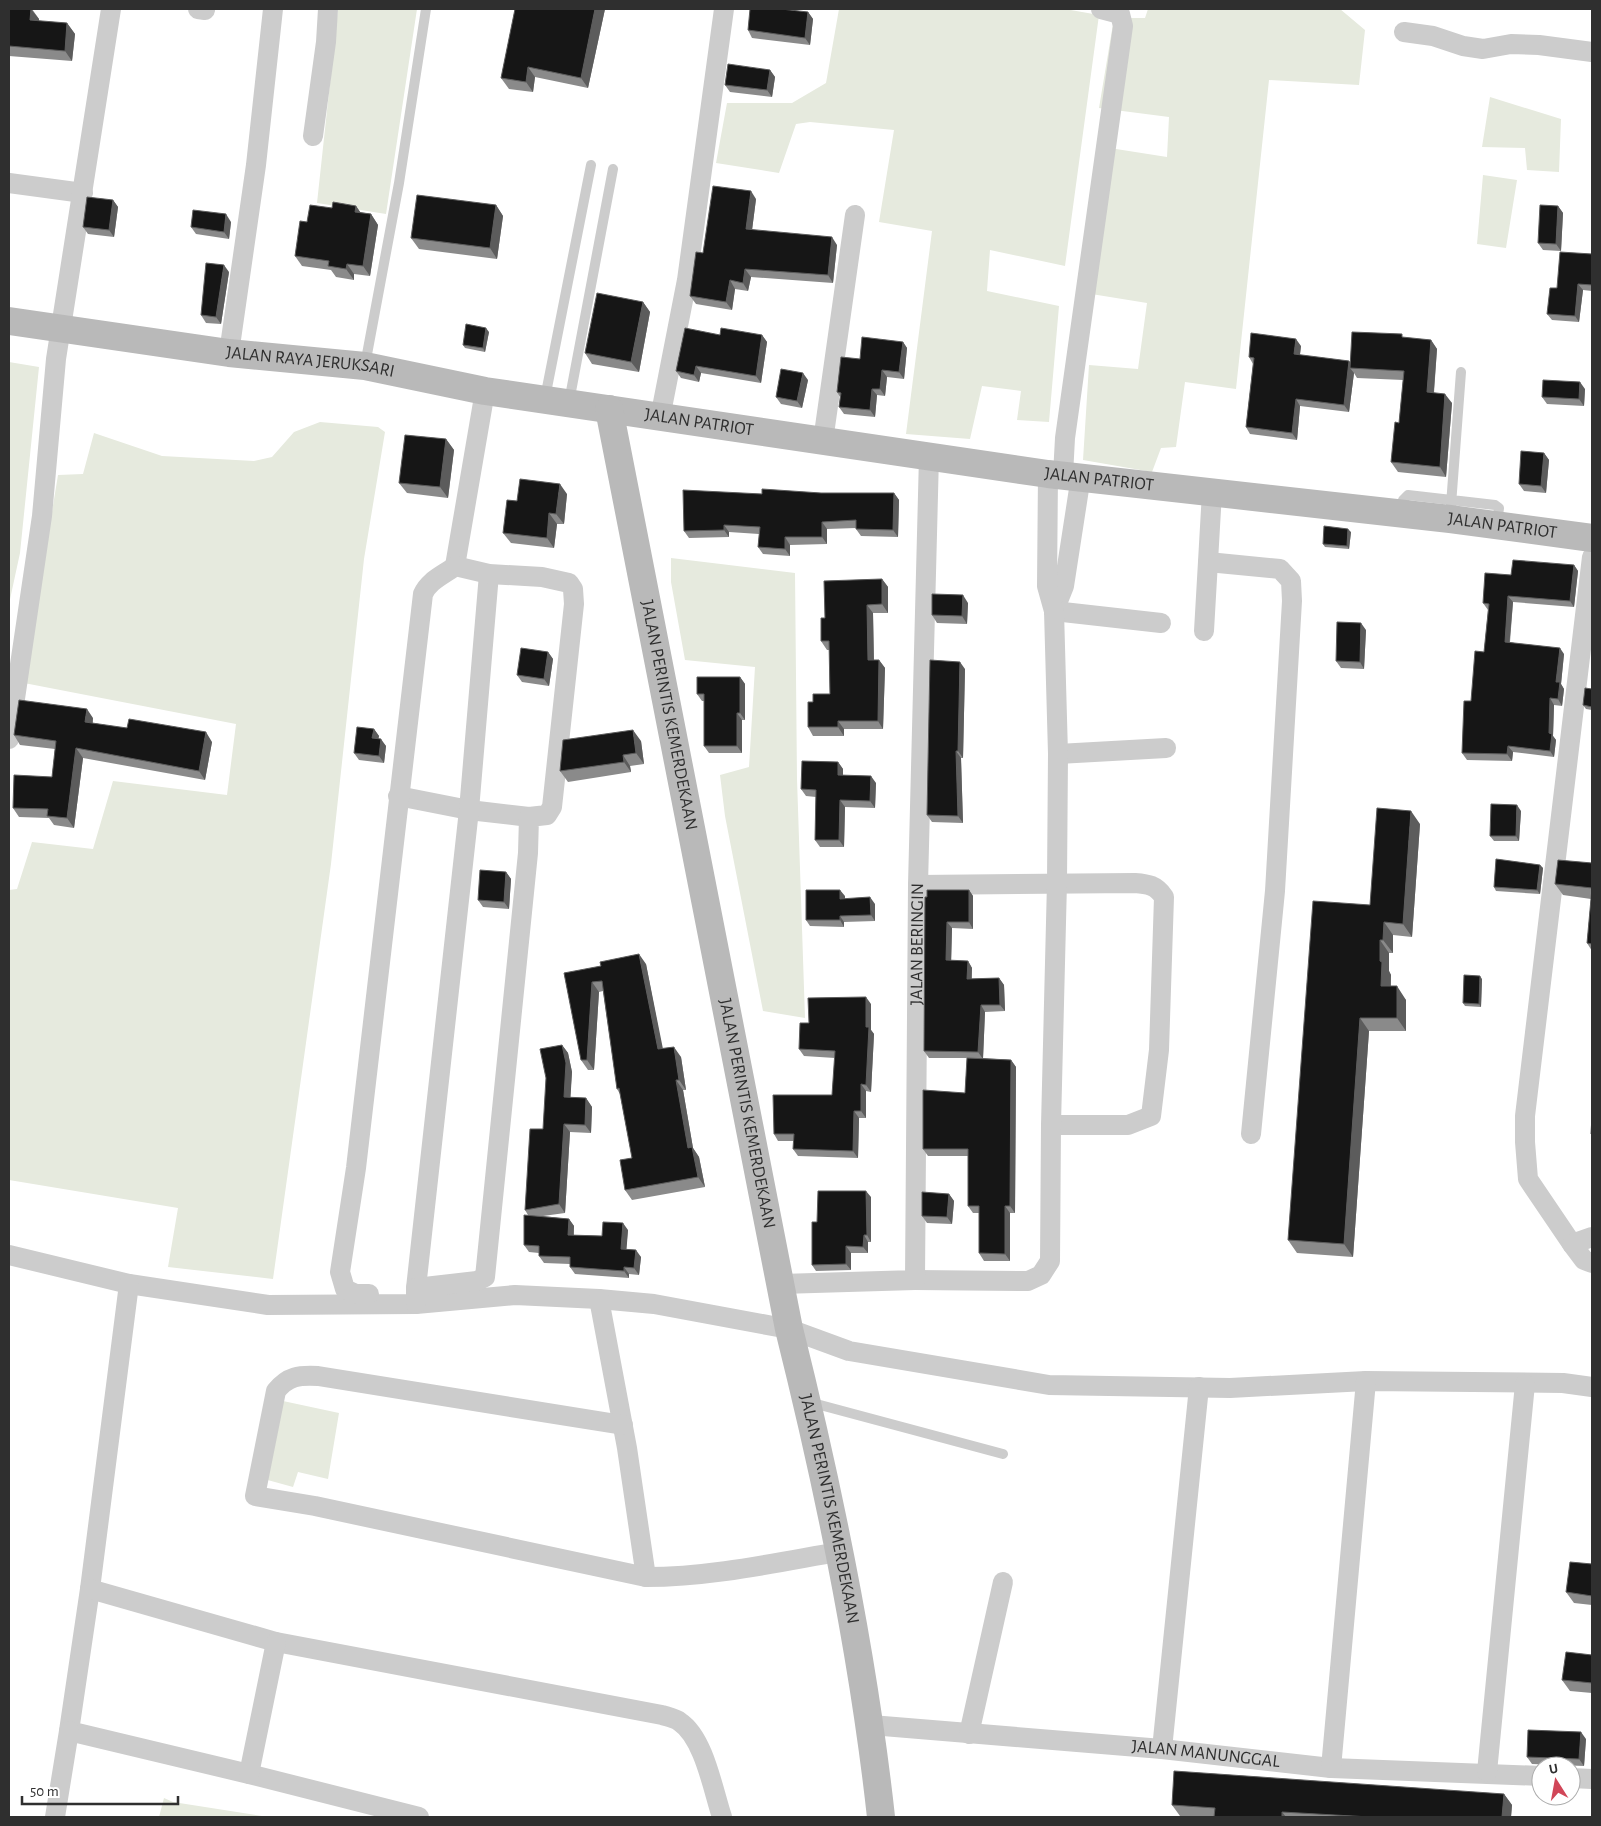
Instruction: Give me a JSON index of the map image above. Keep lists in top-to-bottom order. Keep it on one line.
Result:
{"streets":{"street":["JALAN RAYA JERUKSARI","JALAN PATRIOT","JALAN PERINTIS KEMERDEKAAN","JALAN BERINGIN","JALAN MANUNGGAL"]},"crossings":[["JALAN RAYA JERUKSARI","JALAN PATRIOT"],["JALAN RAYA JERUKSARI","JALAN PERINTIS KEMERDEKAAN"],["JALAN PATRIOT","JALAN PERINTIS KEMERDEKAAN"],["JALAN PATRIOT","JALAN BERINGIN"],["JALAN PERINTIS KEMERDEKAAN","JALAN MANUNGGAL"]],"scale_bar":"50 m","north":"top"}
